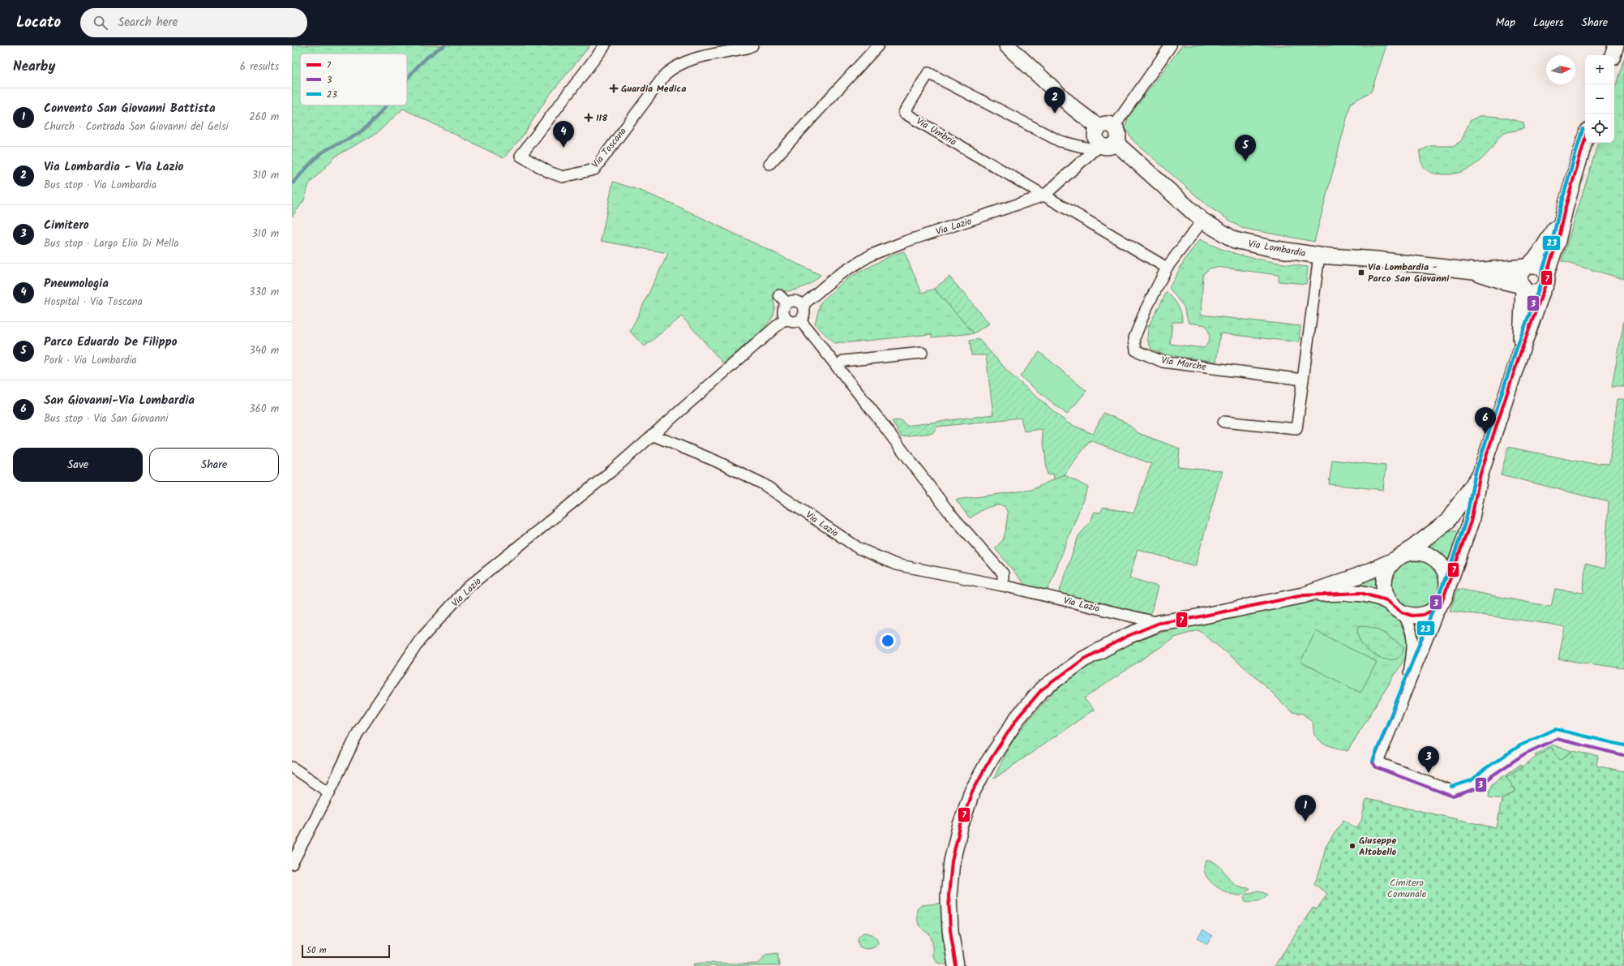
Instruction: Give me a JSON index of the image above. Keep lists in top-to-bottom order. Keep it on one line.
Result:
{"streets":{"main road":["Via Lombardia"],"street":["Via Umbria","Via Toscana","Via Lazio","Via Marche"]},"crossings":[["Via Umbria","Via Lazio"],["Via Umbria","Via Lombardia"],["Via Umbria","Via Marche"],["Via Lazio","Via Lombardia"],["Via Lombardia","Via Marche"]],"parks":["Cimitero Comunale"],"places":{"health":["Guardia Medica","118"],"transit":["Via Lombardia - Parco San Giovanni"],"other":["Giuseppe Altobello"]},"lines":["transit line 3","transit line 23","transit line 7"],"legend":["7","3","23"],"scale_bar":"50 m","north":"right","page":{"header":"Locato","search":"Search here","nav":["Map","Layers","Share"],"heading":["Nearby","6 results"],"map_buttons":["+","−"],"pins":["2","4","5","6","3","1"],"list":[{"mark":"1","name":"Convento San Giovanni Battista","note":"Church · Contrada San Giovanni del Gelsi","value":"260 m"},{"mark":"2","name":"Via Lombardia - Via Lazio","note":"Bus stop · Via Lombardia","value":"310 m"},{"mark":"3","name":"Cimitero","note":"Bus stop · Largo Elio Di Mella","value":"310 m"},{"mark":"4","name":"Pneumologia","note":"Hospital · Via Toscana","value":"330 m"},{"mark":"5","name":"Parco Eduardo De Filippo","note":"Park · Via Lombardia","value":"340 m"},{"mark":"6","name":"San Giovanni-Via Lombardia","note":"Bus stop · Via San Giovanni","value":"360 m"}],"buttons":["Save","Share"],"scale":"50 m"}}
